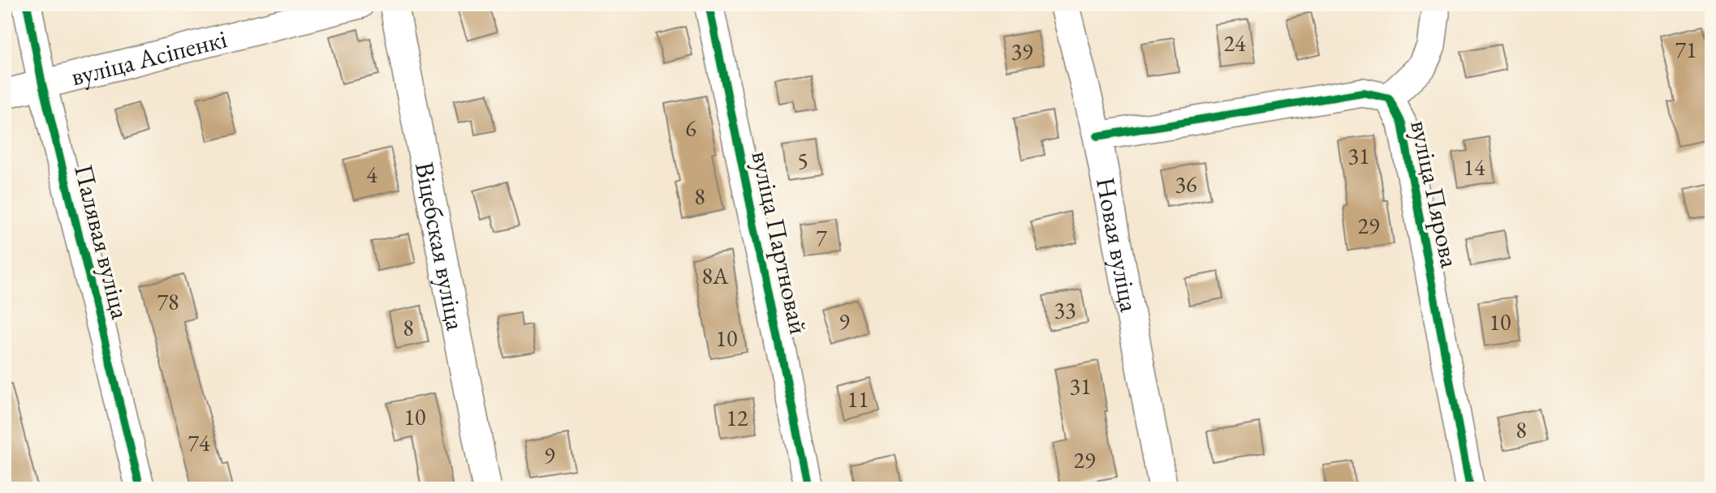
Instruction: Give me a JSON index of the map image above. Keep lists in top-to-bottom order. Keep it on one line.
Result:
{"streets":{"street":["вуліца Асіпенкі","вуліца Пярова","Палявая вуліца","вуліца Партновай","Новая вуліца","Віцебская вуліца"]},"crossings":[["вуліца Асіпенкі","Палявая вуліца"],["вуліца Пярова","Новая вуліца"]],"house_numbers":["24","71","39","6","31","5","14","4","36","8","29","7","8А","78","33","9","10","8","10","31","11","10","12","8","74","9","29"]}
